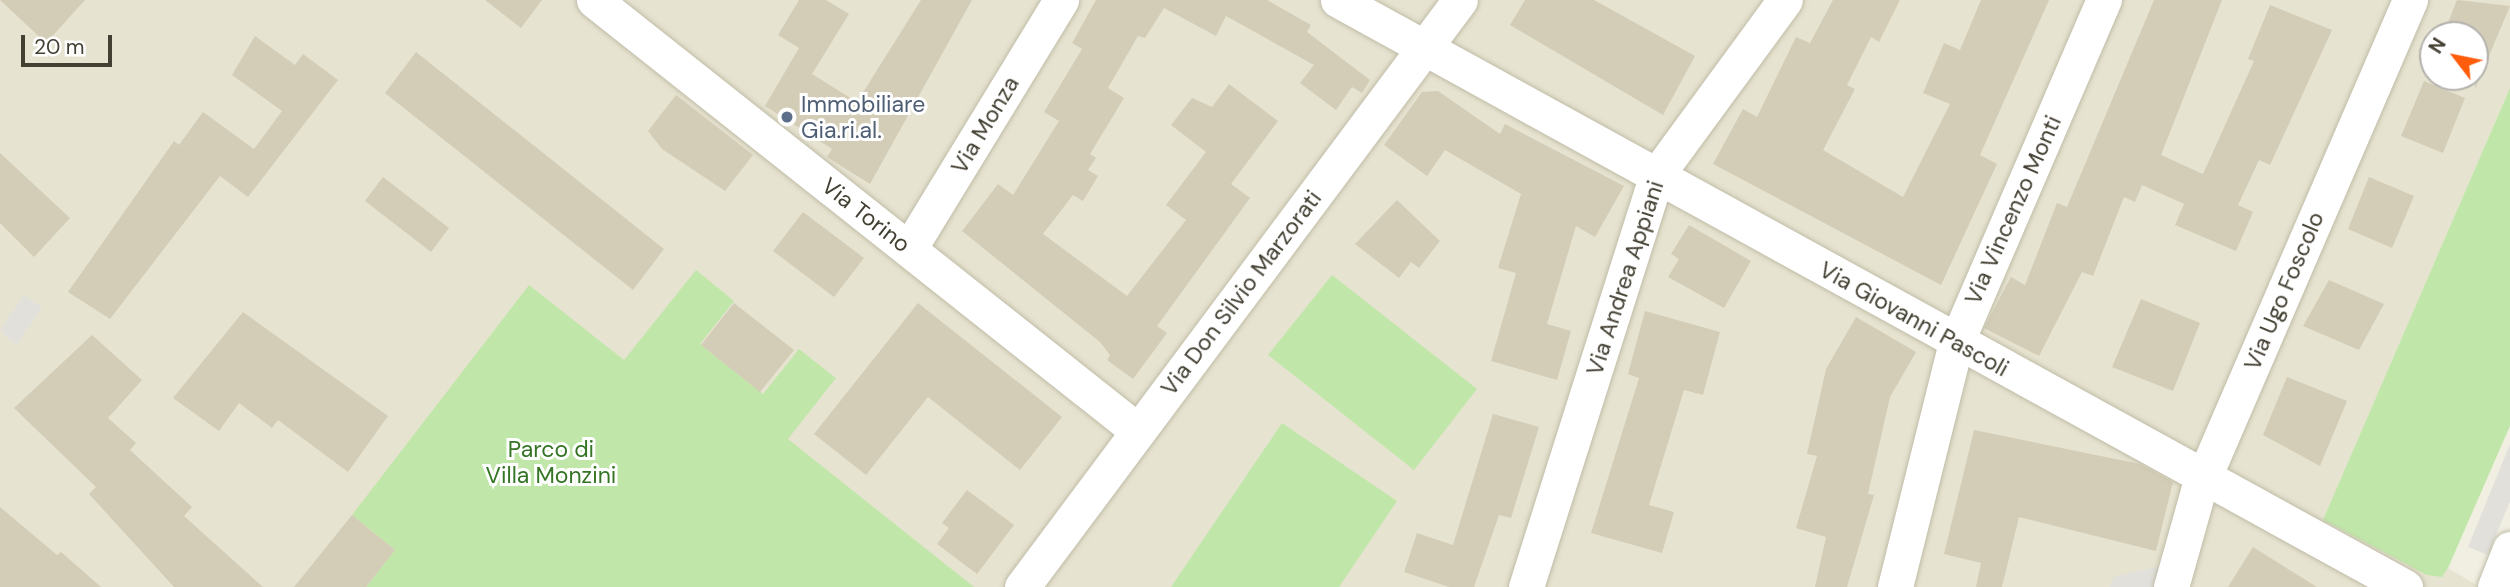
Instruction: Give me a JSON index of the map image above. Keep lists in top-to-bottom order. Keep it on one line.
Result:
{"streets":{"street":["Via Monza","Via Vincenzo Monti","Via Torino","Via Andrea Appiani","Via Ugo Foscolo","Via Don Silvio Marzorati","Via Giovanni Pascoli"]},"crossings":[["Via Monza","Via Torino"],["Via Vincenzo Monti","Via Giovanni Pascoli"],["Via Torino","Via Don Silvio Marzorati"],["Via Andrea Appiani","Via Giovanni Pascoli"],["Via Ugo Foscolo","Via Giovanni Pascoli"],["Via Don Silvio Marzorati","Via Giovanni Pascoli"]],"parks":["Parco di Villa Monzini"],"places":["Immobiliare Gia.ri.al."],"scale_bar":"20 m","north":"top left"}
